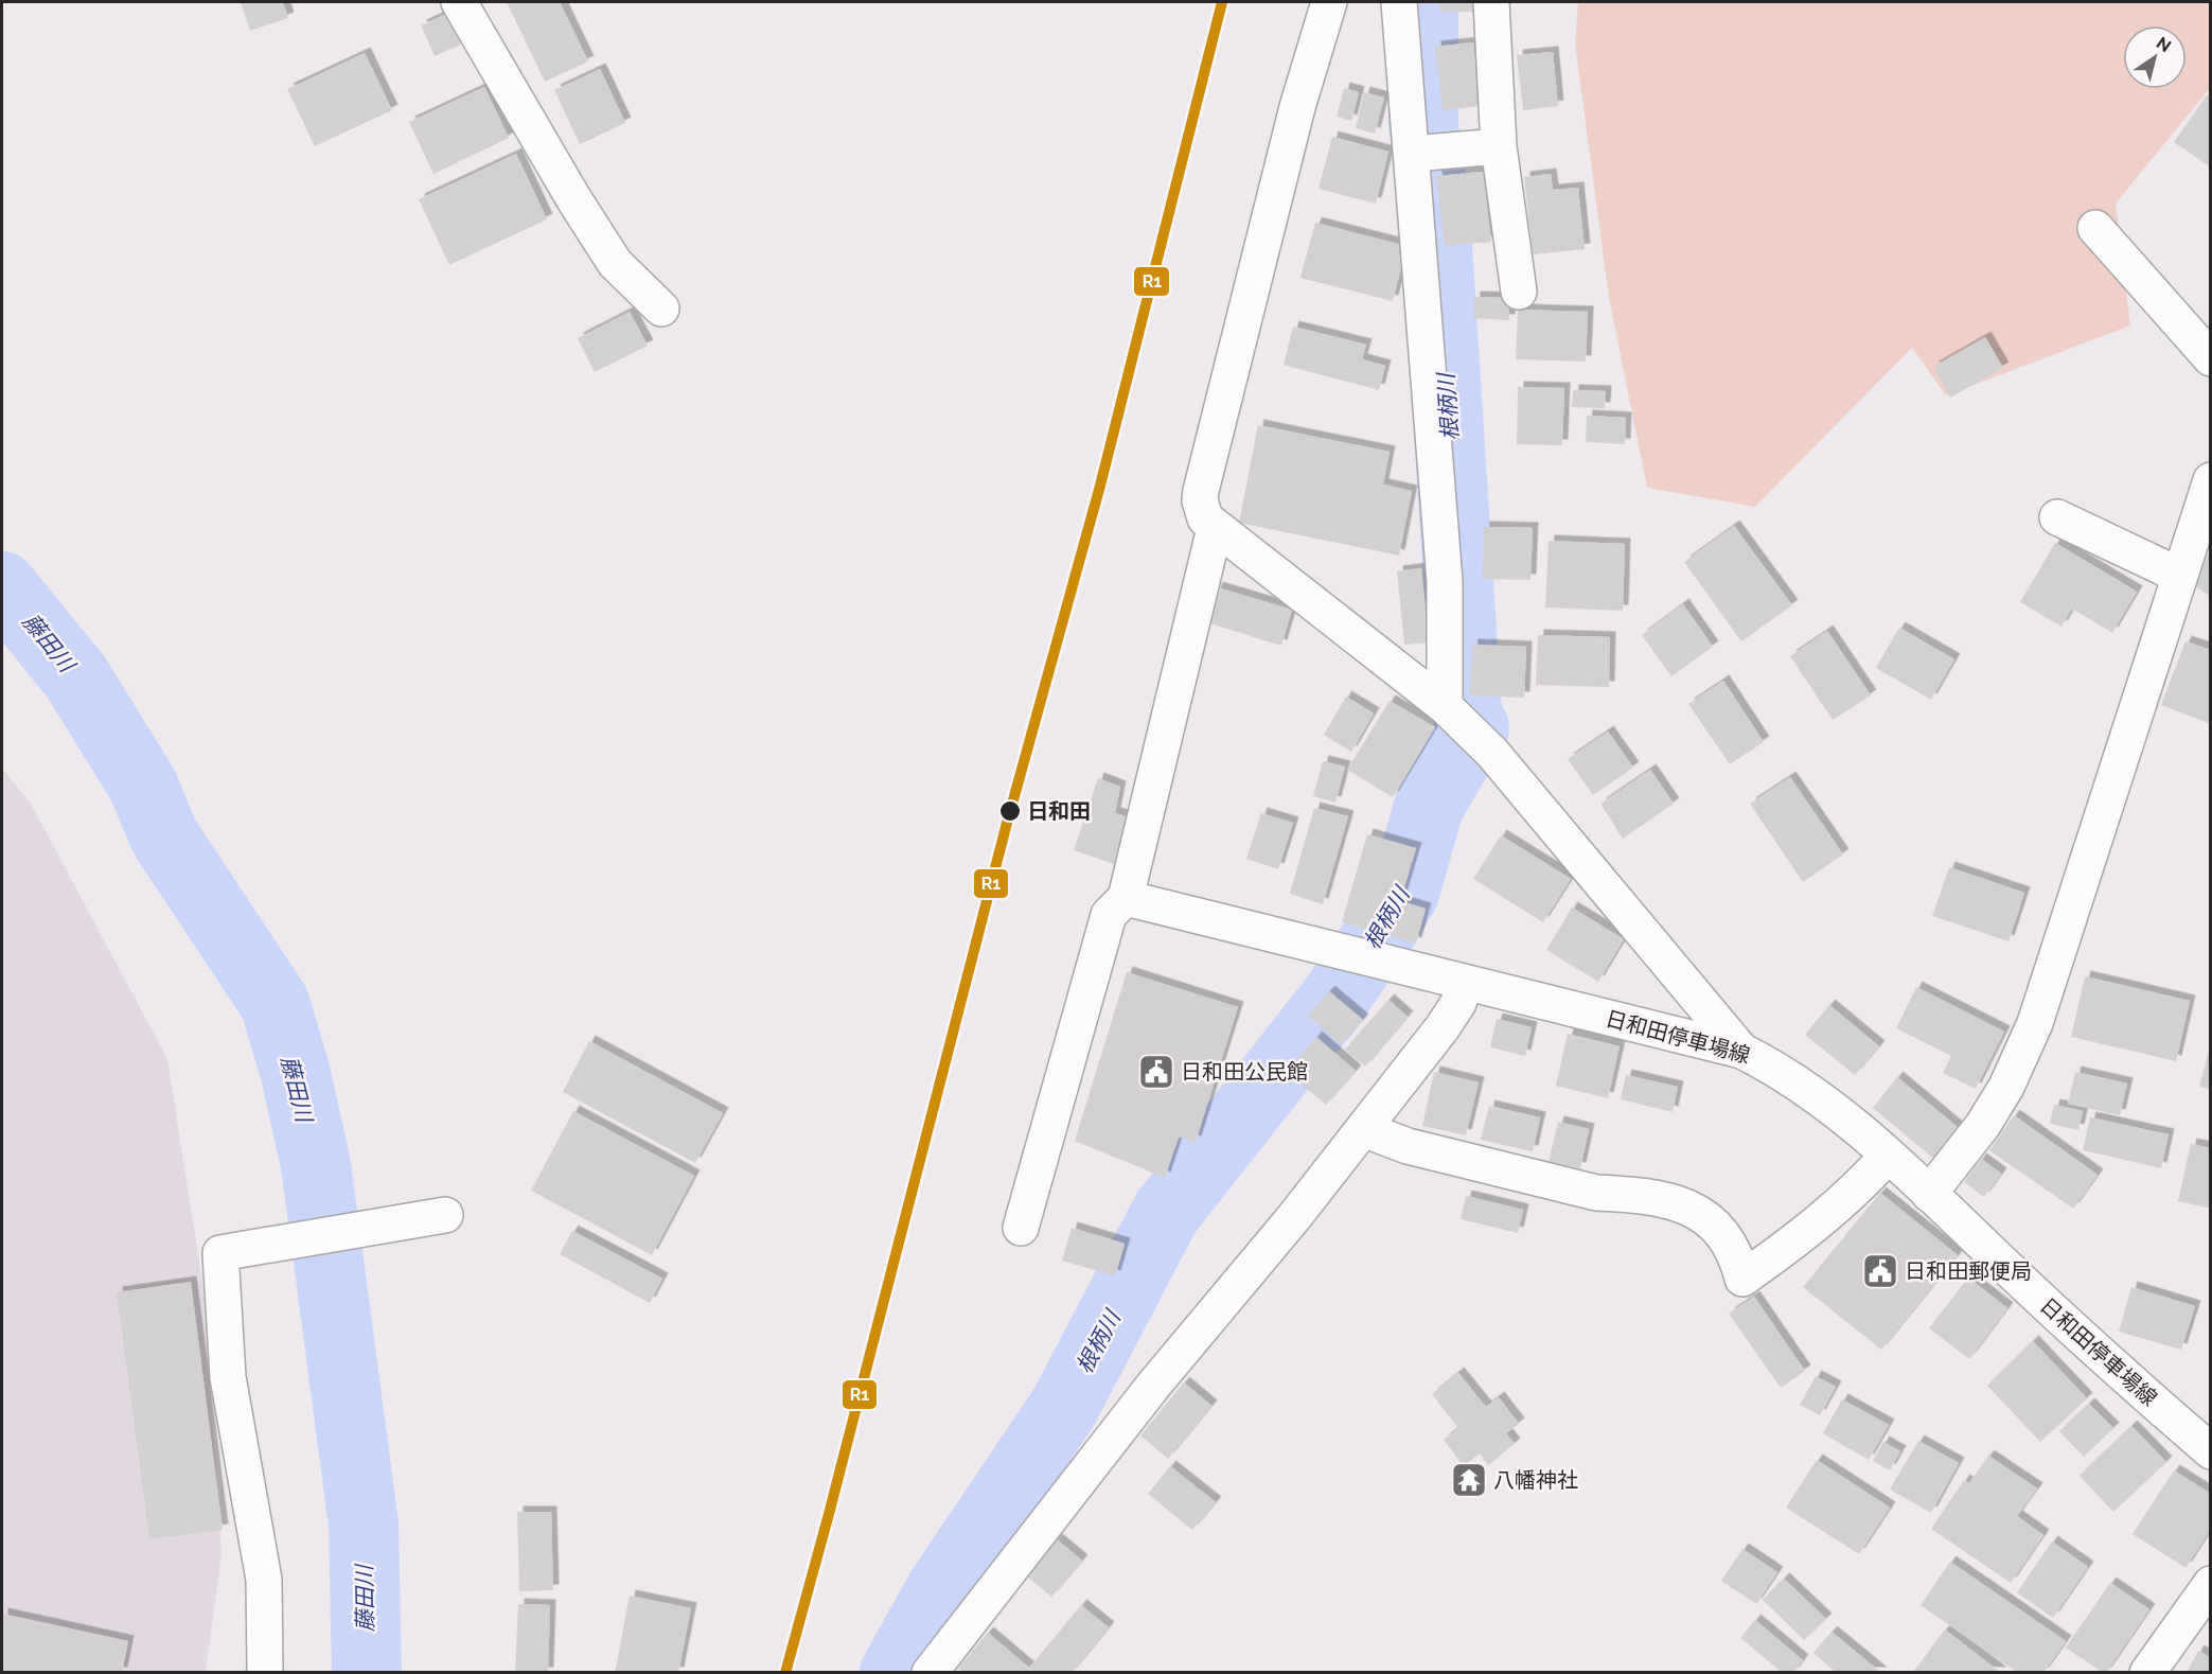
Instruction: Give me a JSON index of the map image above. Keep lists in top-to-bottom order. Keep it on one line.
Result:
{"streets":{"street":["日和田停車場線"]},"water":["根柄川","藤田川"],"places":{"other":["日和田"],"public building":["日和田公民館","日和田郵便局"],"temple":["八幡神社"]},"lines":["transit line R1"],"north":"top right"}
